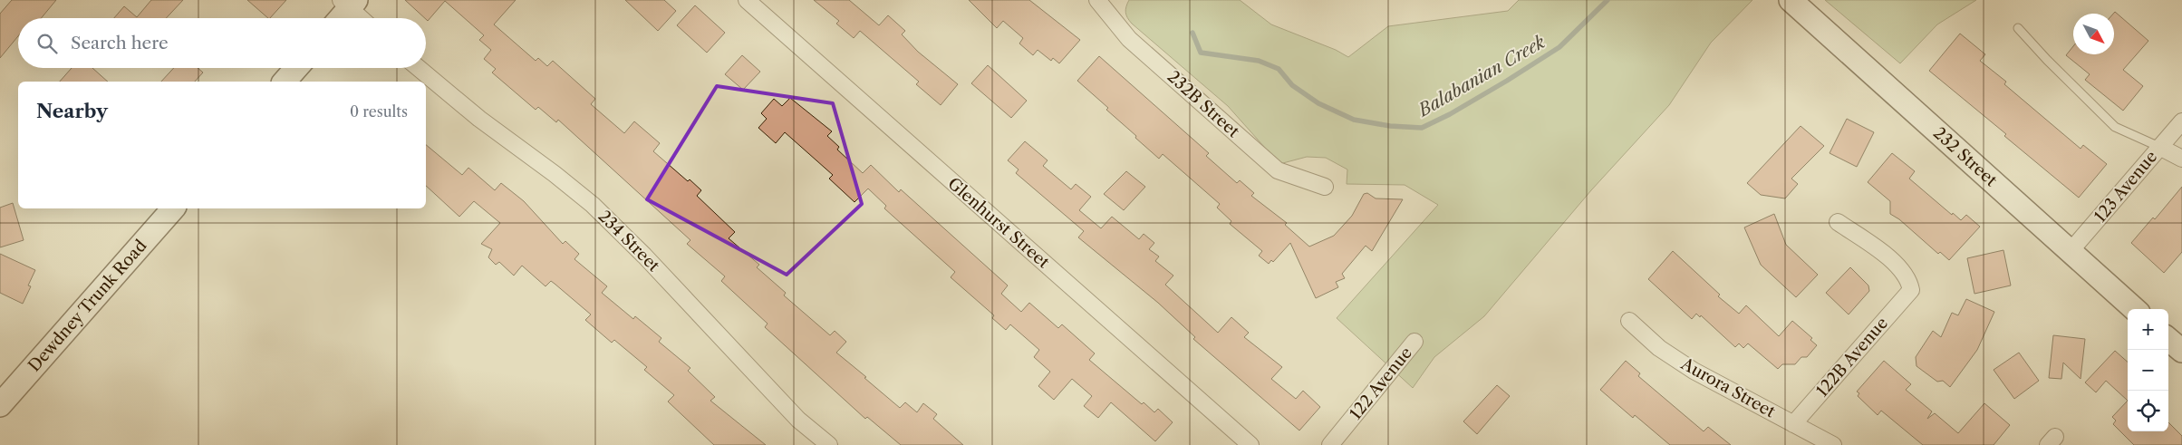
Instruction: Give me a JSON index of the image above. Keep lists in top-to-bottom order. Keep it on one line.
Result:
{"streets":{"main road":["232 Street","Dewdney Trunk Road"],"street":["232B Street","123 Avenue","Glenhurst Street","234 Street","122B Avenue","122 Avenue","Aurora Street"]},"crossings":[["232 Street","123 Avenue"],["122B Avenue","Aurora Street"]],"water":["Balabanian Creek"],"north":"bottom right","page":{"search":"Search here","heading":["Nearby","0 results"],"map_buttons":["+","−"]}}
